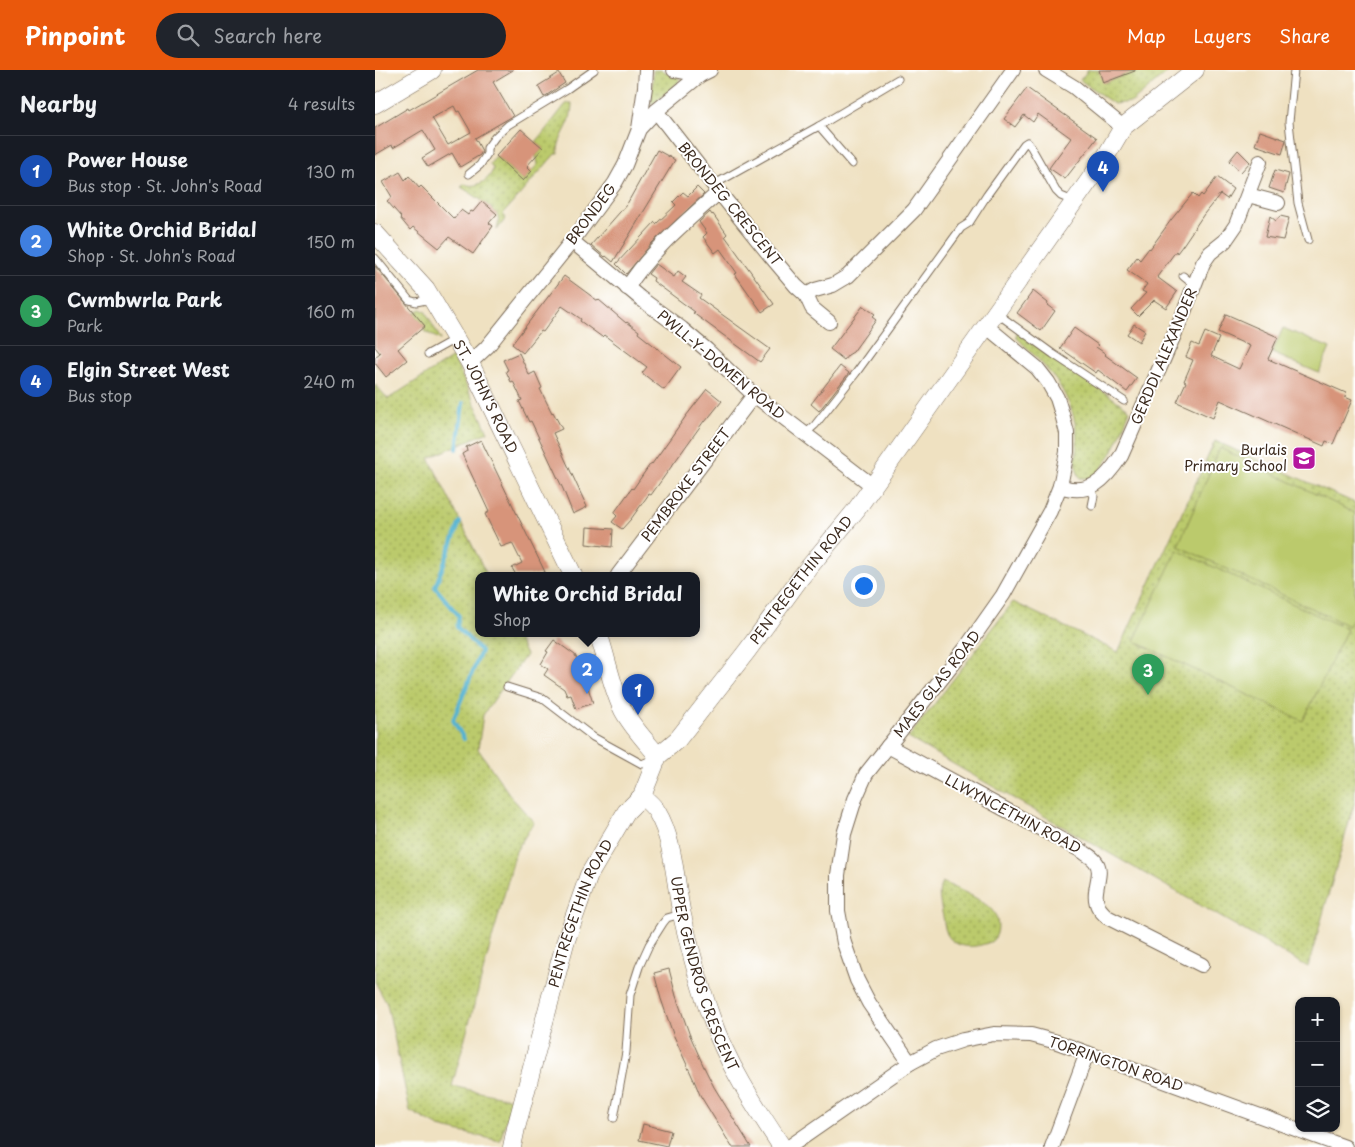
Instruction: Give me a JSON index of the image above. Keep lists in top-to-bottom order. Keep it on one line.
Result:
{"streets":{"street":["BRONDEG CRESCENT","BRONDEG","GERDDI ALEXANDER","PWLL-Y-DOMEN ROAD","ST. JOHN'S ROAD","PEMBROKE STREET","PENTREGETHIN ROAD","MAES GLAS ROAD","LLWYNCETHIN ROAD","UPPER GENDROS CRESCENT","TORRINGTON ROAD"]},"crossings":[["BRONDEG CRESCENT","BRONDEG"],["BRONDEG","PWLL-Y-DOMEN ROAD"],["BRONDEG","ST. JOHN'S ROAD"],["PWLL-Y-DOMEN ROAD","PEMBROKE STREET"],["PWLL-Y-DOMEN ROAD","PENTREGETHIN ROAD"],["PENTREGETHIN ROAD","MAES GLAS ROAD"],["PENTREGETHIN ROAD","UPPER GENDROS CRESCENT"],["MAES GLAS ROAD","LLWYNCETHIN ROAD"],["MAES GLAS ROAD","TORRINGTON ROAD"]],"places":{"school or university":["Burlais Primary School"]},"page":{"header":"Pinpoint","search":"Search here","nav":["Map","Layers","Share"],"heading":["Nearby","4 results"],"list":[{"mark":"1","name":"Power House","note":"Bus stop · St. John's Road","value":"130 m"},{"mark":"2","name":"White Orchid Bridal","note":"Shop · St. John's Road","value":"150 m"},{"mark":"3","name":"Cwmbwrla Park","note":"Park","value":"160 m"},{"mark":"4","name":"Elgin Street West","note":"Bus stop","value":"240 m"}],"pins":["4","2","3","1"],"popup":["White Orchid Bridal","Shop"],"map_buttons":["+","−"]}}
